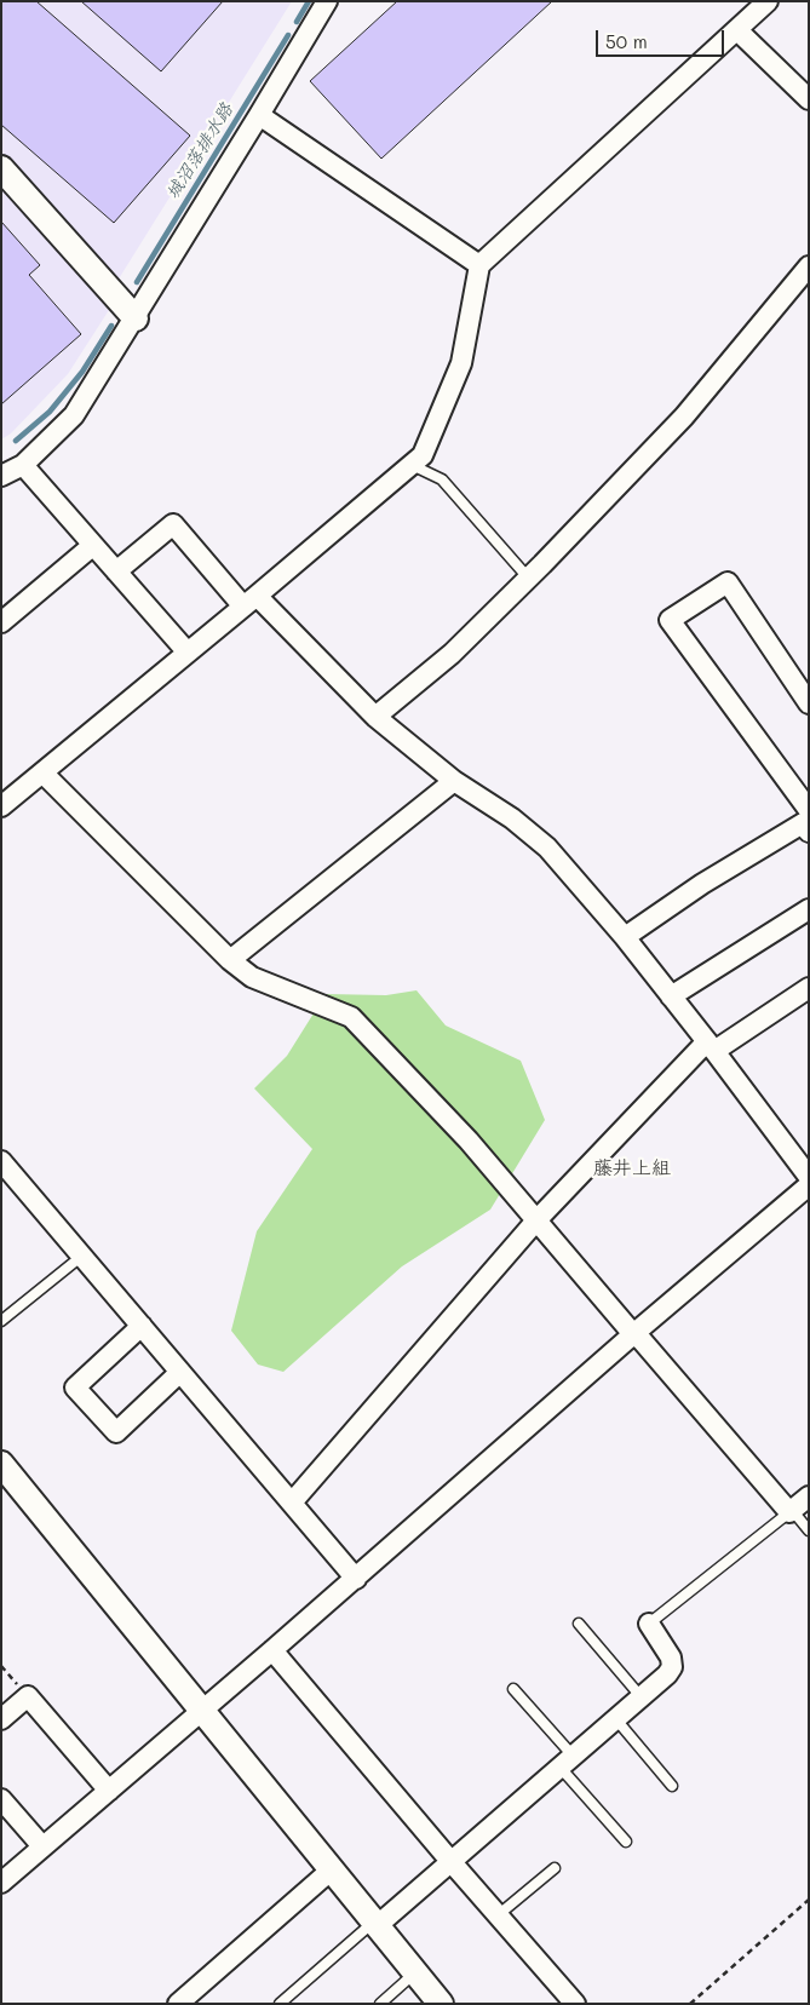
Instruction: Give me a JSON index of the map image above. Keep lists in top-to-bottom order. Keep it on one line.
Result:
{"districts":["藤井上組"],"water":["城沼落排水路"],"scale_bar":"50 m"}
